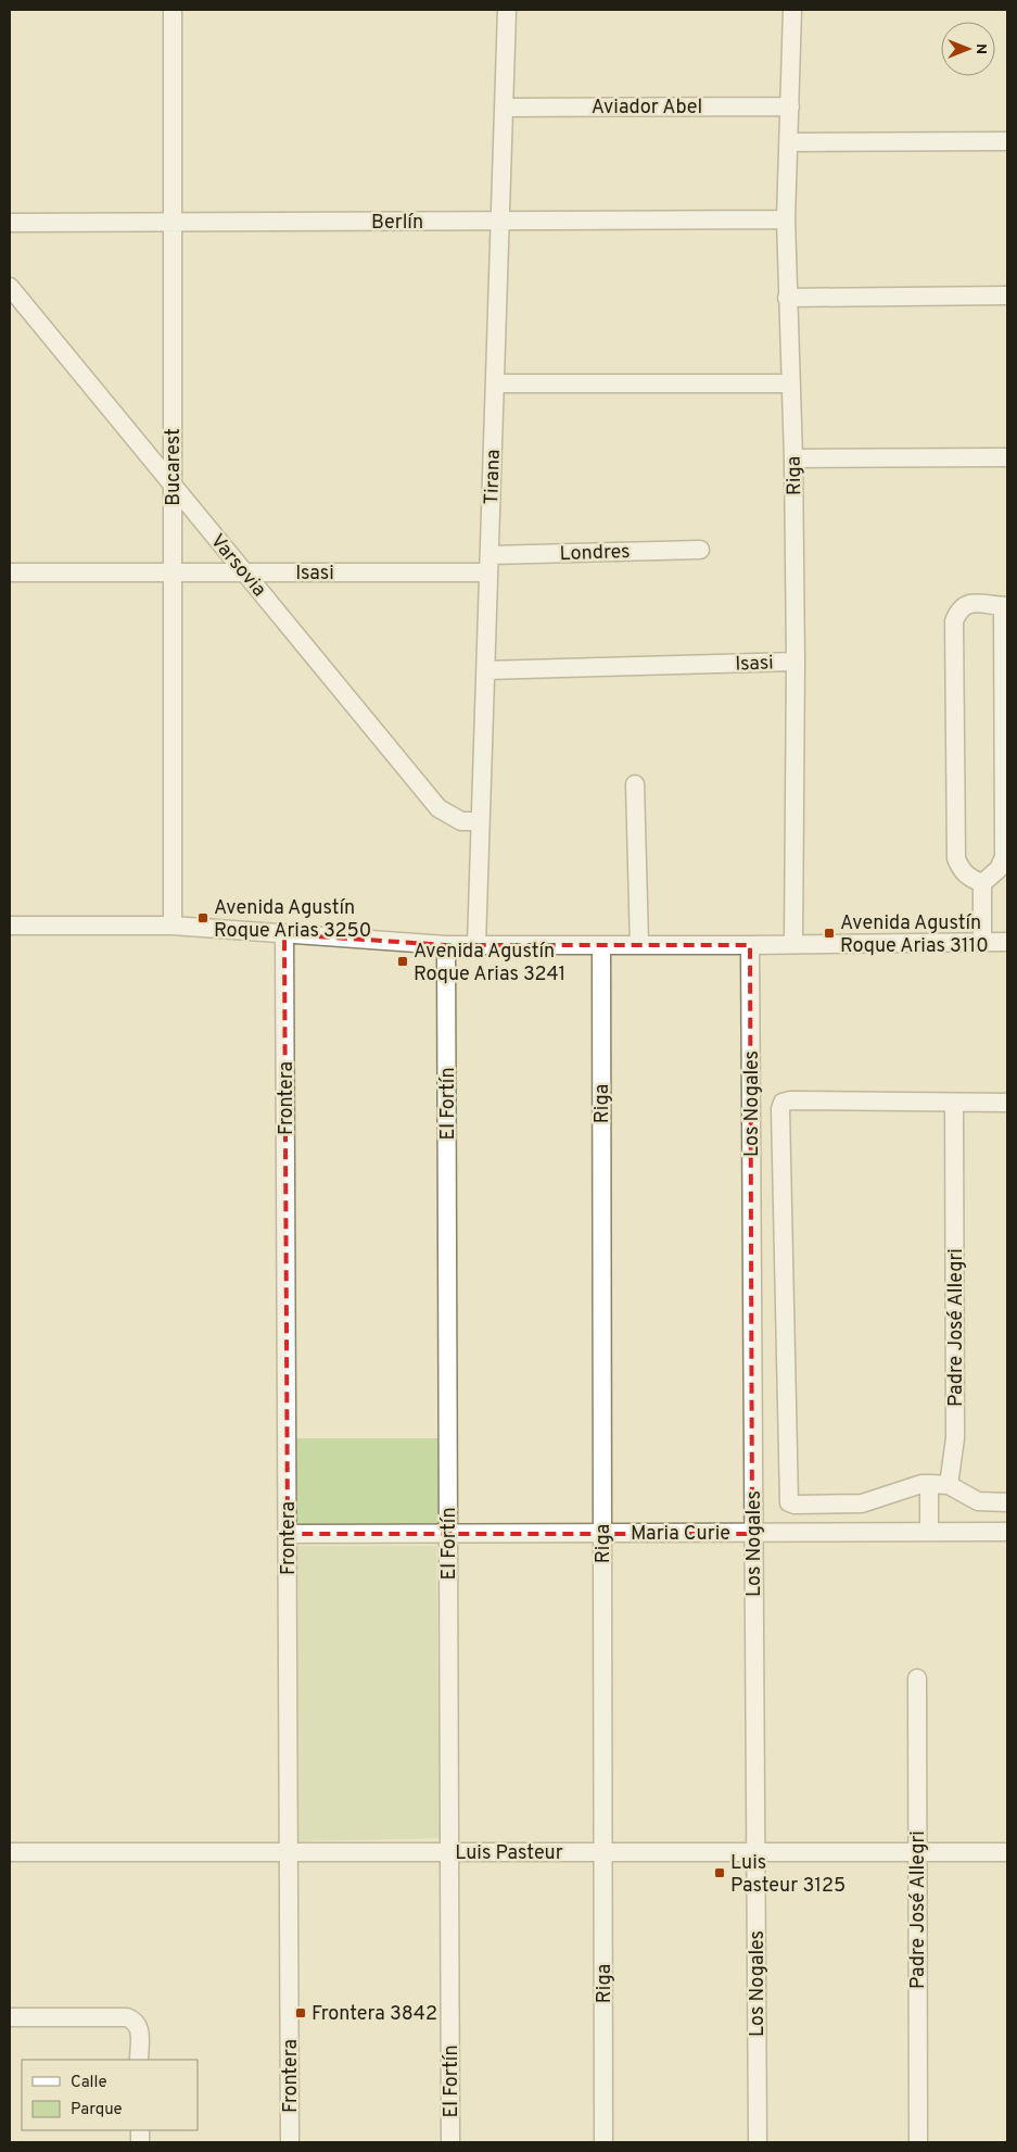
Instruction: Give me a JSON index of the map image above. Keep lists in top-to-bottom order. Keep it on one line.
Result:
{"streets":{"street":["Aviador Abel","Berlín","Bucarest","Riga","Tirana","Londres","Varsovia","Isasi","Frontera","El Fortín","Los Nogales","Padre José Allegri","Maria Curie","Luis Pasteur"]},"crossings":[["Aviador Abel","Riga"],["Aviador Abel","Tirana"],["Berlín","Bucarest"],["Berlín","Riga"],["Berlín","Tirana"],["Bucarest","Varsovia"],["Bucarest","Isasi"],["Riga","Isasi"],["Riga","Maria Curie"],["Riga","Luis Pasteur"],["Tirana","Londres"],["Tirana","Varsovia"],["Tirana","Isasi"],["Londres","Isasi"],["Varsovia","Isasi"],["Frontera","Maria Curie"],["Frontera","Luis Pasteur"],["El Fortín","Maria Curie"],["El Fortín","Luis Pasteur"],["Los Nogales","Maria Curie"],["Los Nogales","Luis Pasteur"],["Padre José Allegri","Luis Pasteur"]],"places":{"transit":["Avenida Agustín Roque Arias 3250","Avenida Agustín Roque Arias 3110","Avenida Agustín Roque Arias 3241","Luis Pasteur 3125","Frontera 3842"]},"legend":["Calle","Parque"],"north":"right"}
